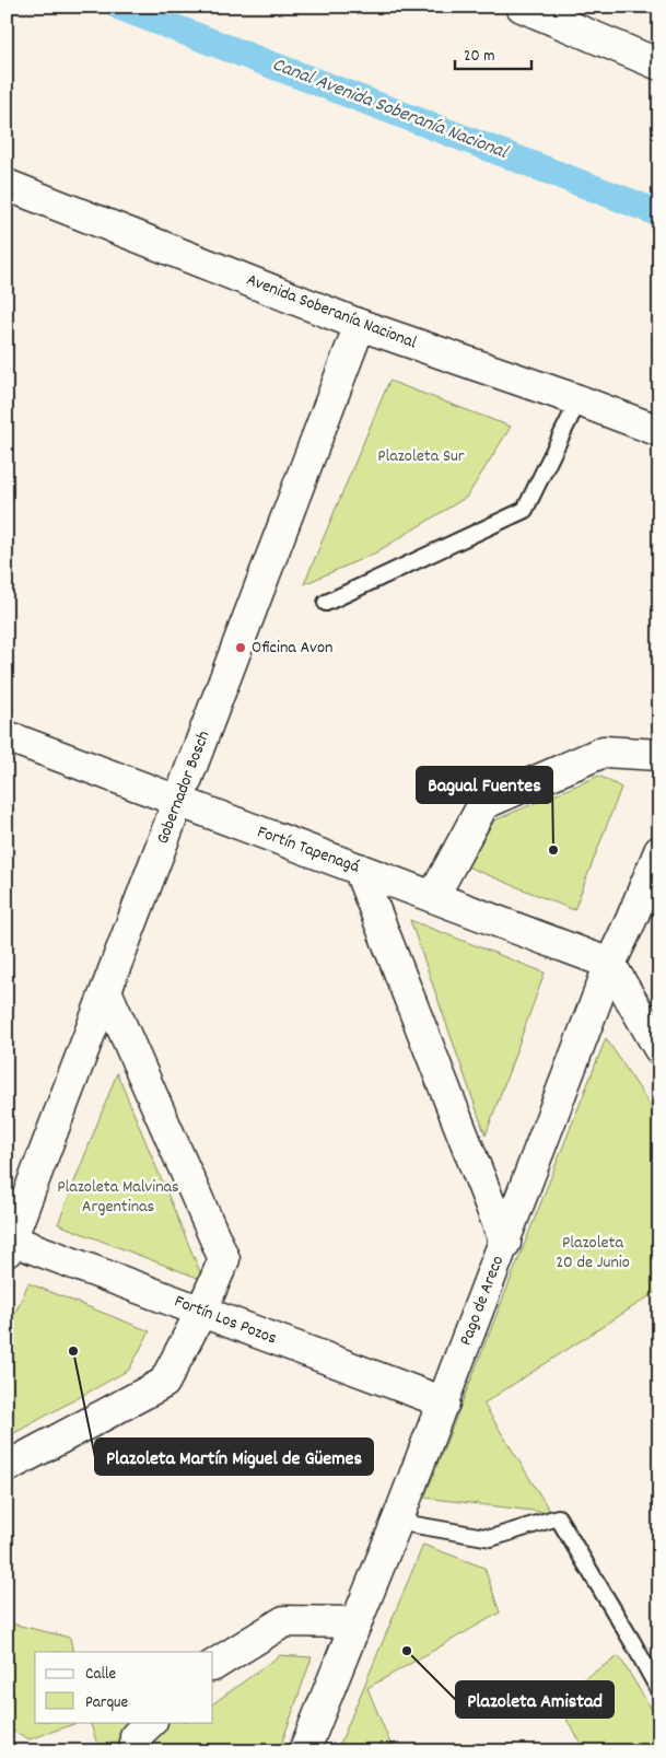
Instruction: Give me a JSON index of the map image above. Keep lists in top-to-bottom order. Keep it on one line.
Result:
{"streets":{"street":["Avenida Soberanía Nacional","Gobernador Bosch","Fortín Tapenagá","Pago de Areco","Fortín Los Pozos"]},"crossings":[["Avenida Soberanía Nacional","Gobernador Bosch"],["Gobernador Bosch","Fortín Tapenagá"],["Gobernador Bosch","Fortín Los Pozos"],["Fortín Tapenagá","Pago de Areco"],["Pago de Areco","Fortín Los Pozos"]],"water":["Canal Avenida Soberanía Nacional"],"parks":["Plazoleta Sur","Plazoleta Malvinas Argentinas","Plazoleta 20 de Junio"],"places":["Oficina Avon","Bagual Fuentes","Plazoleta Martín Miguel de Güemes","Plazoleta Amistad"],"legend":["Calle","Parque"],"scale_bar":"20 m"}
